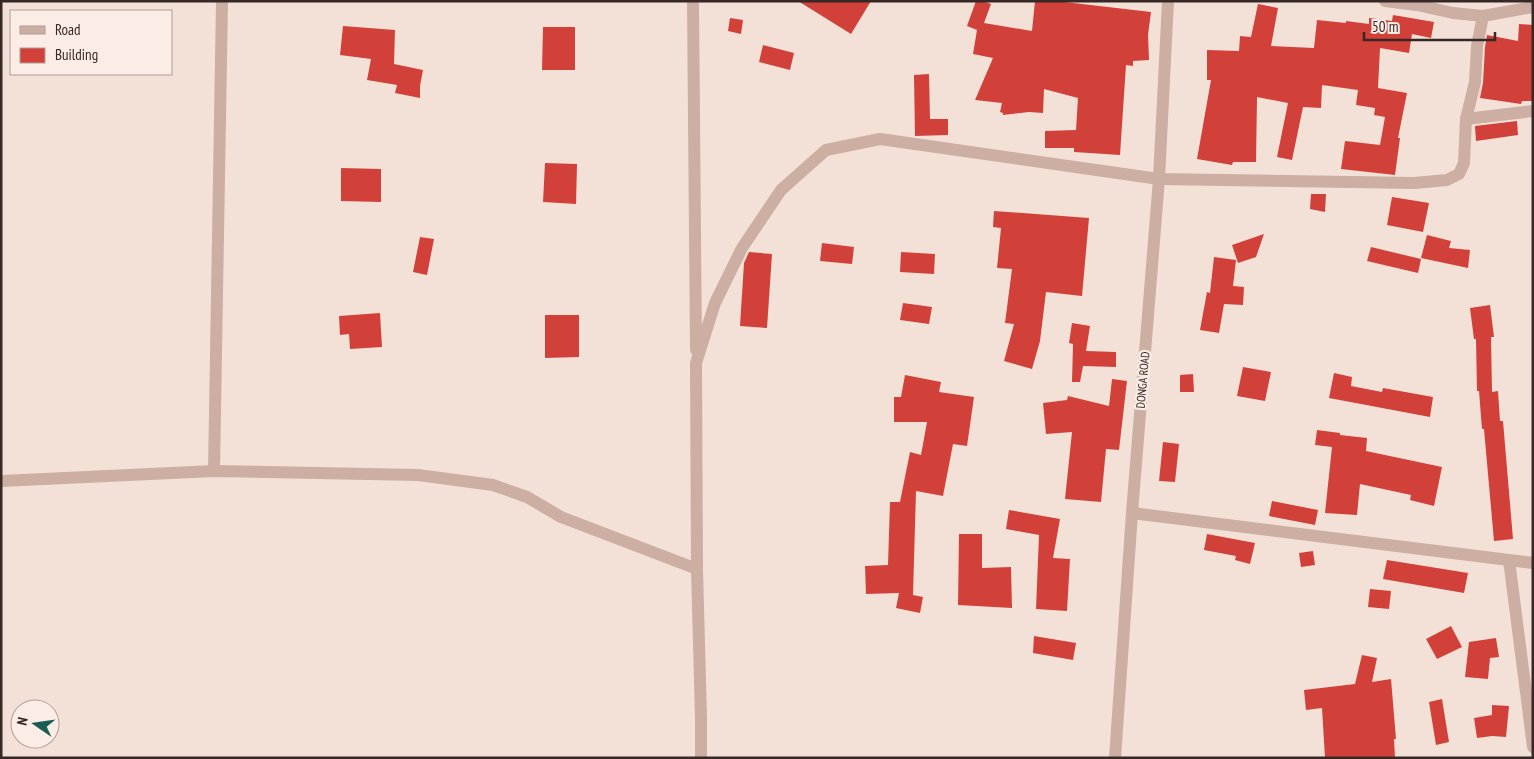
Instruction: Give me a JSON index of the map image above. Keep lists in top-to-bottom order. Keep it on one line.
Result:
{"streets":{"street":["DONGA ROAD"]},"legend":["Road","Building"],"scale_bar":"50 m","north":"left"}
